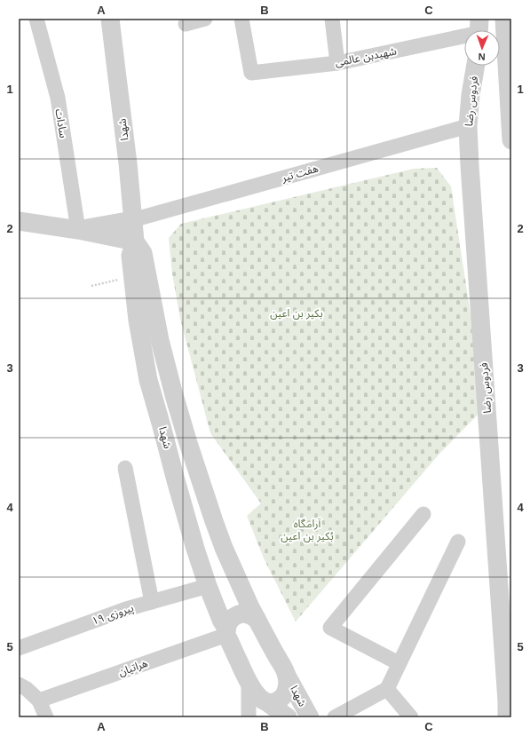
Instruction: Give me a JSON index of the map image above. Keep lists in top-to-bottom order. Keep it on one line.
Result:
{"streets":{"street":["شهیدبن عالمی","فردوس رضا","سادات","شهدا","هفت تیر","پیروزی ۱۹","هراتیان"]},"crossings":[["فردوس رضا","هفت تیر"],["شهدا","هفت تیر"],["شهدا","پیروزی ۱۹"],["شهدا","هراتیان"]],"parks":["بکیر بن اعین","آرامگاه بُکیر بن اعین"],"north":"bottom","grid":{"columns":["A","B","C"],"rows":["1","2","3","4","5"]}}
